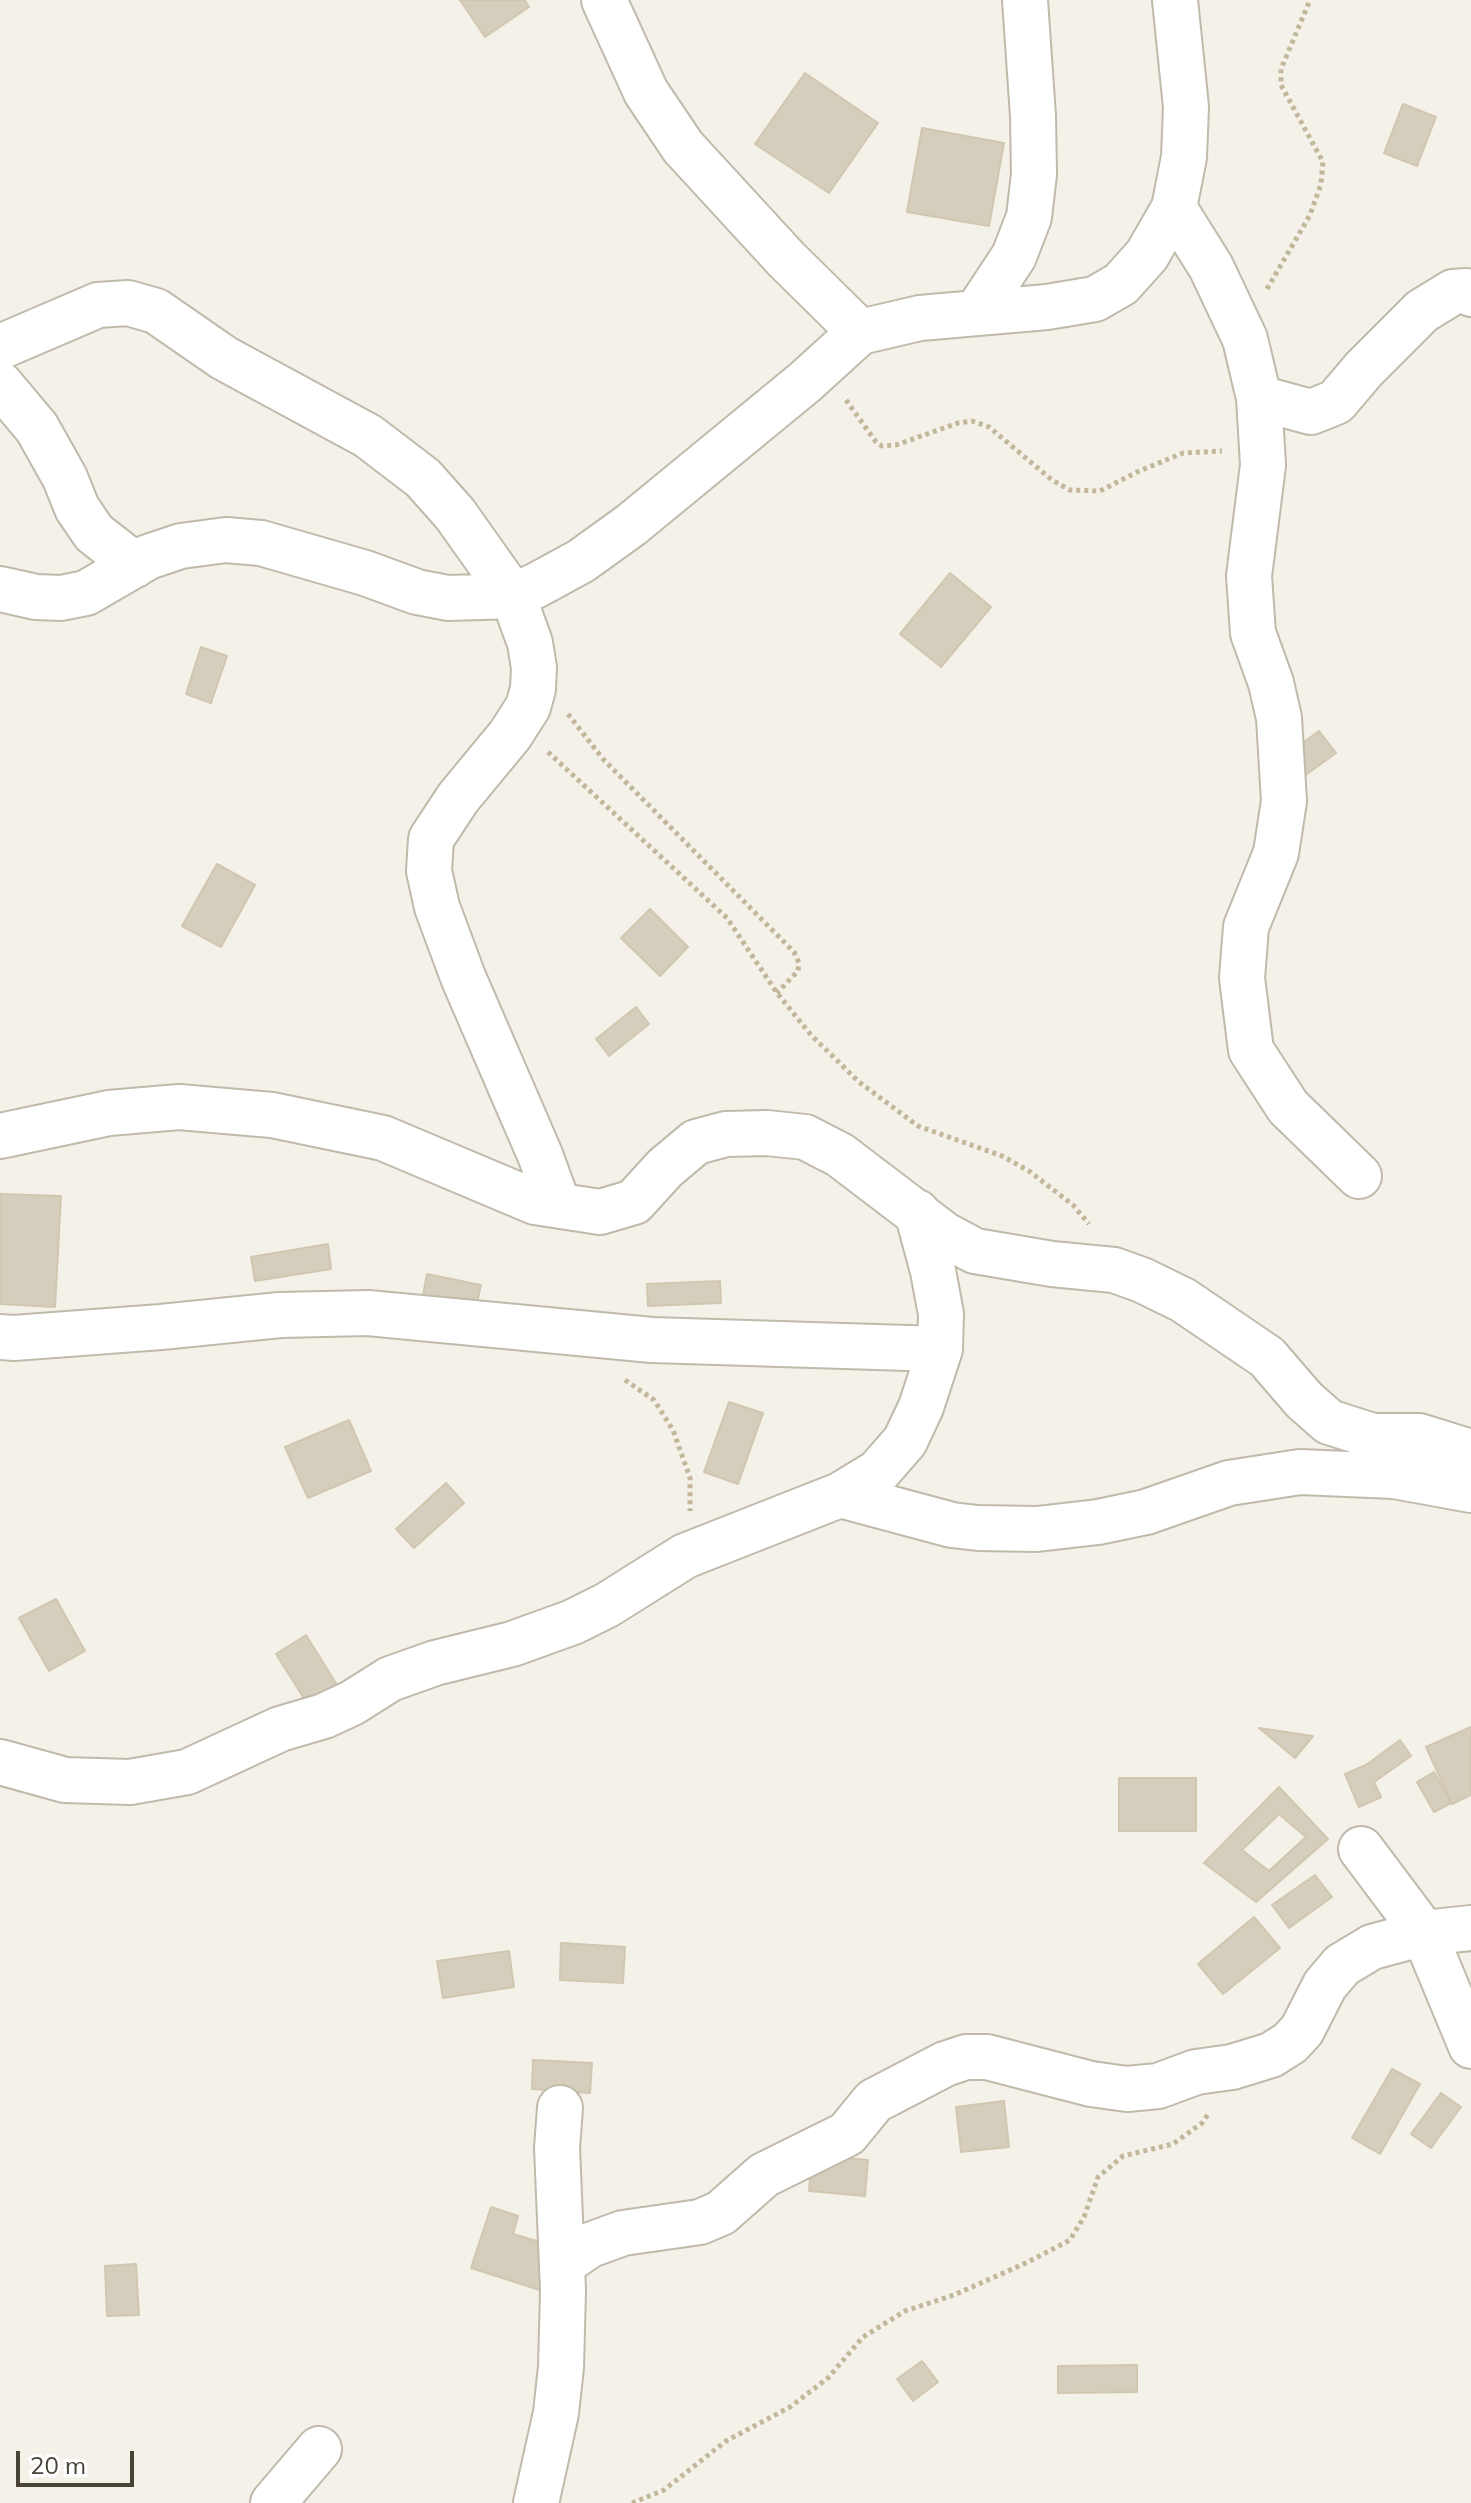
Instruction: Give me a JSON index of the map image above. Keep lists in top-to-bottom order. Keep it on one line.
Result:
{"scale_bar":"20 m"}
